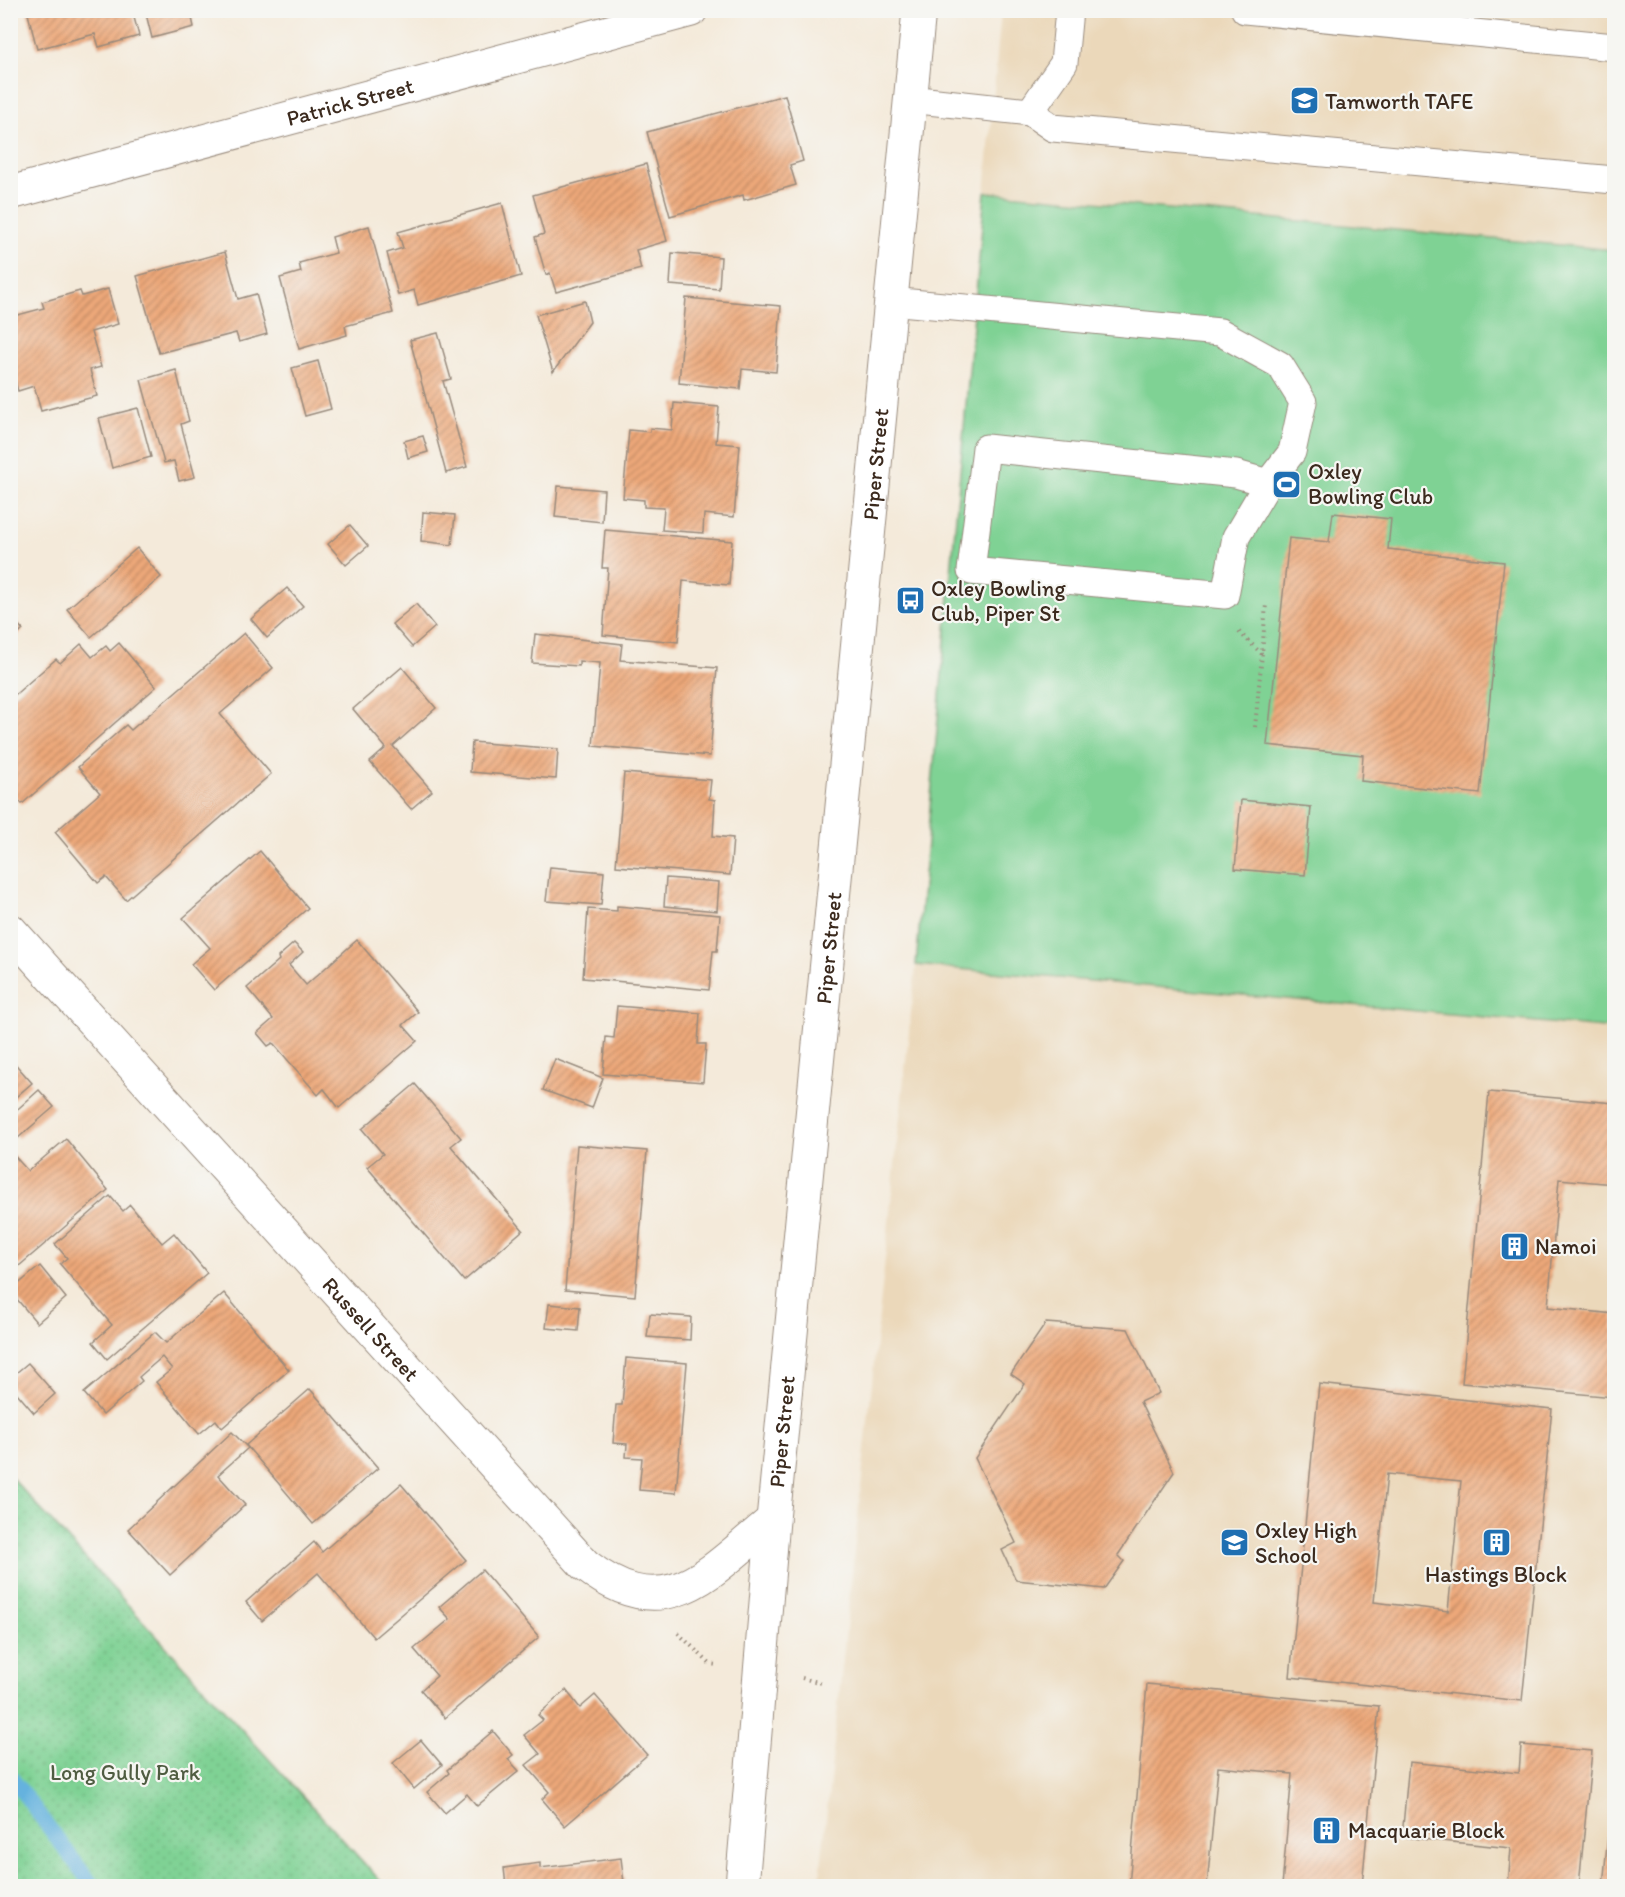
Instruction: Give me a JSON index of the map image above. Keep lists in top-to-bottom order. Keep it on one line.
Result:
{"streets":{"street":["Patrick Street","Piper Street","Russell Street"]},"crossings":[["Piper Street","Russell Street"]],"parks":["Long Gully Park"],"places":{"school or university":["Tamworth TAFE","Oxley High School"],"sports":["Oxley Bowling Club"],"bus stop":["Oxley Bowling Club, Piper St"],"building":["Namoi","Hastings Block","Macquarie Block"]}}
